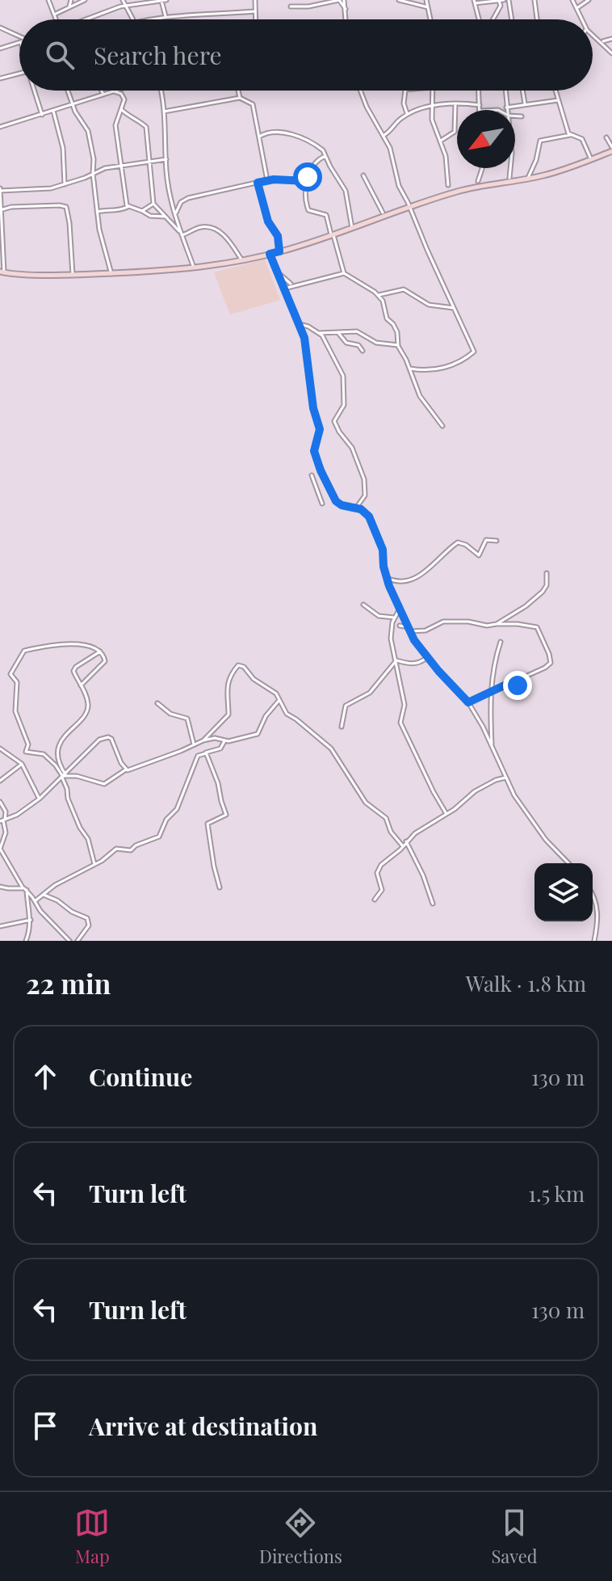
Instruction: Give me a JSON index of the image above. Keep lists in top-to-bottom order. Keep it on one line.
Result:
{"north":"bottom left","page":{"search":"Search here","heading":["22 min","Walk · 1.8 km"],"list":[["Continue","130 m"],["Turn left","1.5 km"],["Turn left","130 m"],"Arrive at destination"],"nav":["Map","Directions","Saved"]}}
